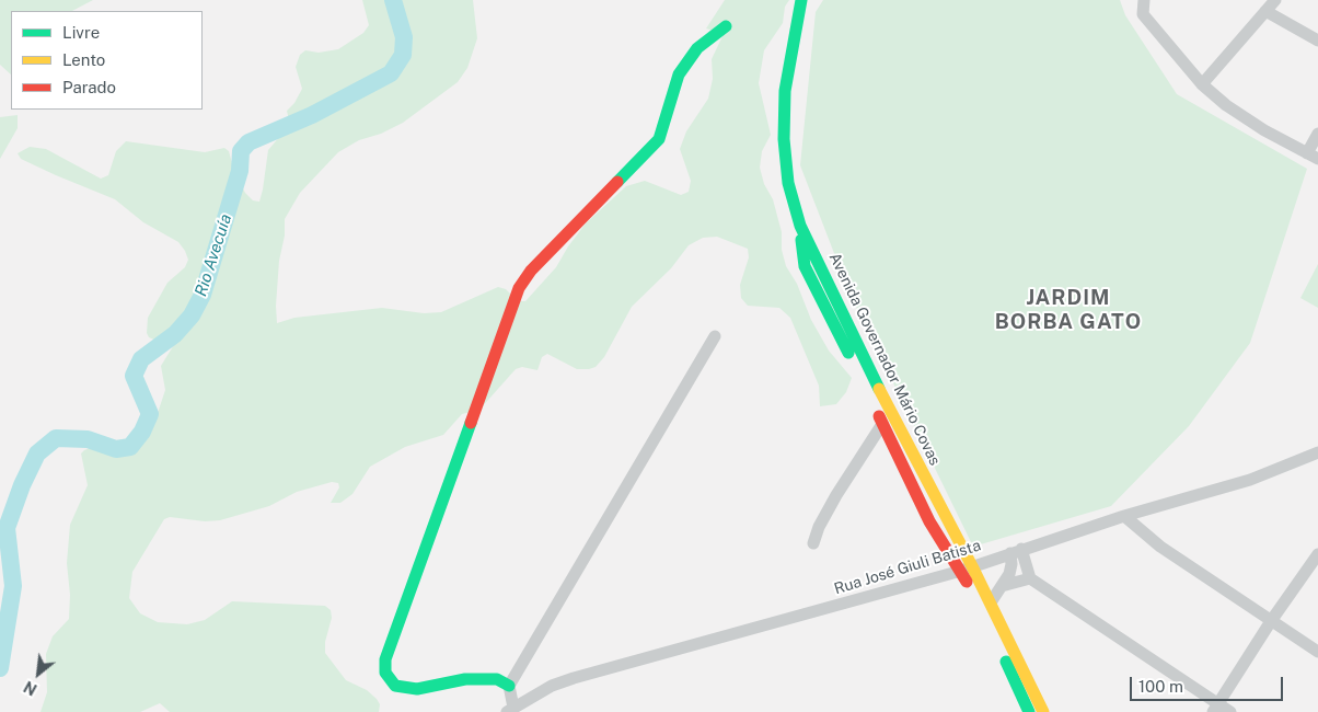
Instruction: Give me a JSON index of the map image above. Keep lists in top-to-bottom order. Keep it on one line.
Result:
{"streets":{"main road":["Avenida Governador Mário Covas"],"street":["Rua José Giuli Batista"]},"crossings":[["Avenida Governador Mário Covas","Rua José Giuli Batista"]],"districts":["JARDIM BORBA GATO"],"water":["Rio Avecuía"],"legend":["Livre","Lento","Parado"],"scale_bar":"100 m","north":"bottom left"}
